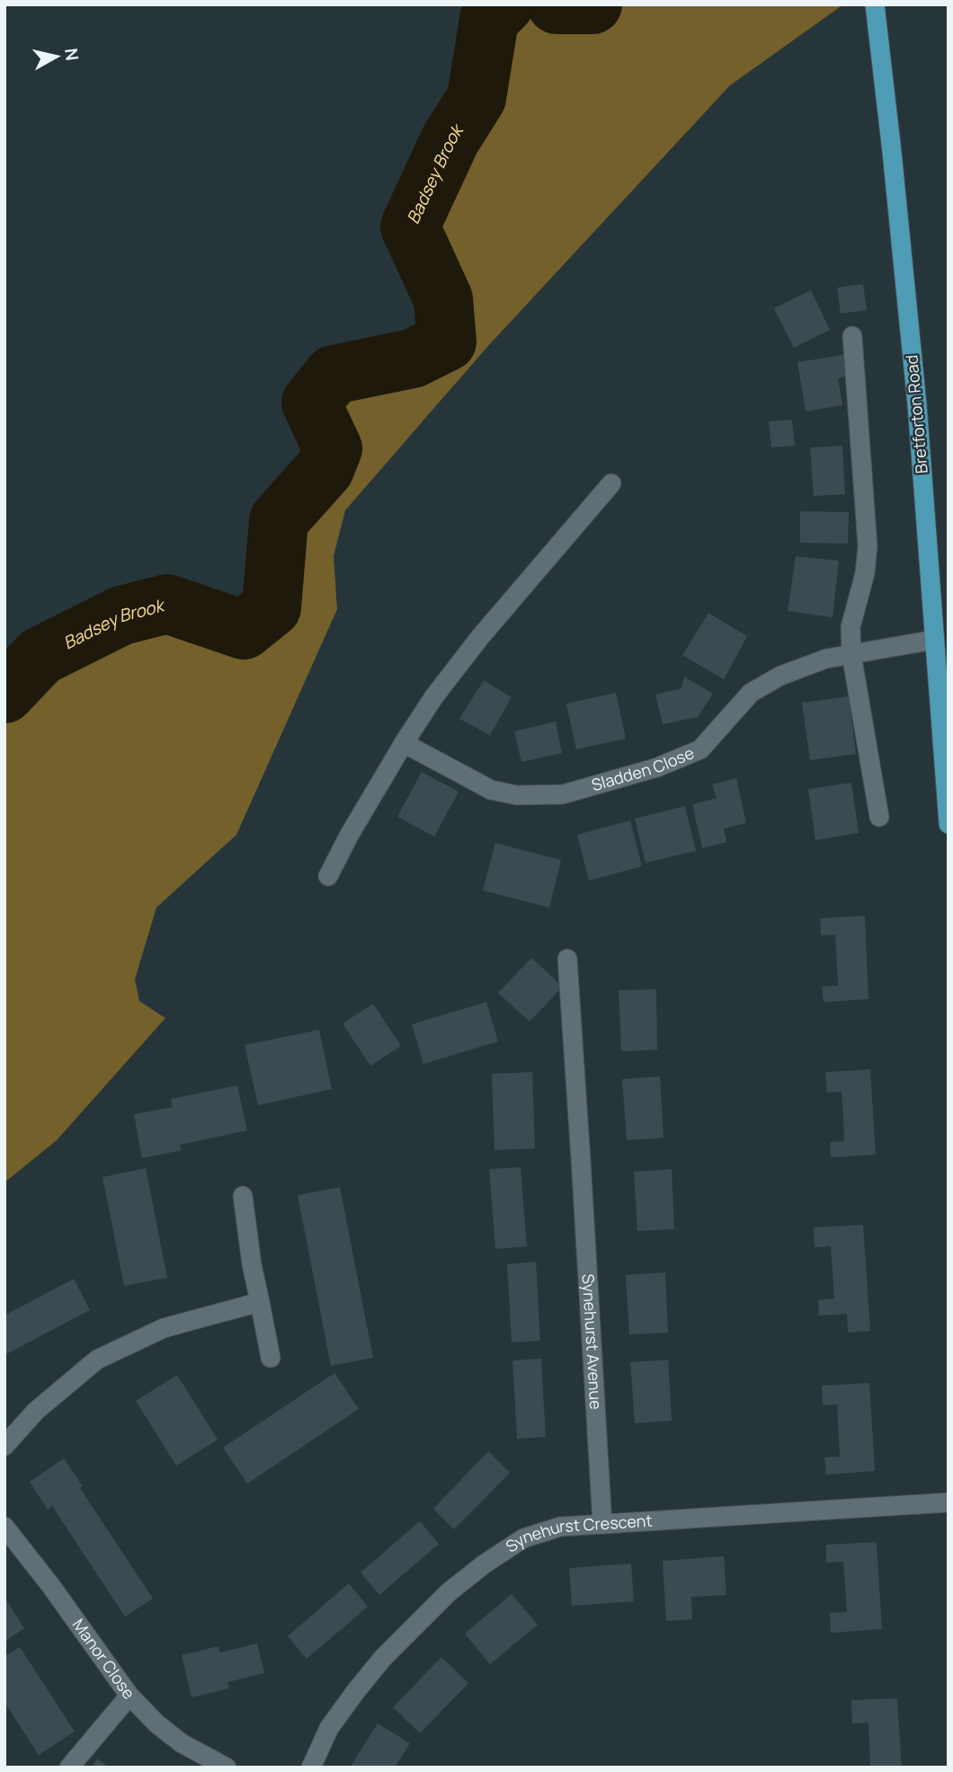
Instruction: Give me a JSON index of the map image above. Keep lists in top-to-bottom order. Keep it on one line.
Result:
{"streets":{"main road":["Bretforton Road"],"street":["Sladden Close","Synehurst Avenue","Synehurst Crescent","Manor Close"]},"crossings":[["Bretforton Road","Sladden Close"],["Synehurst Avenue","Synehurst Crescent"]],"water":["Badsey Brook"],"north":"right"}
